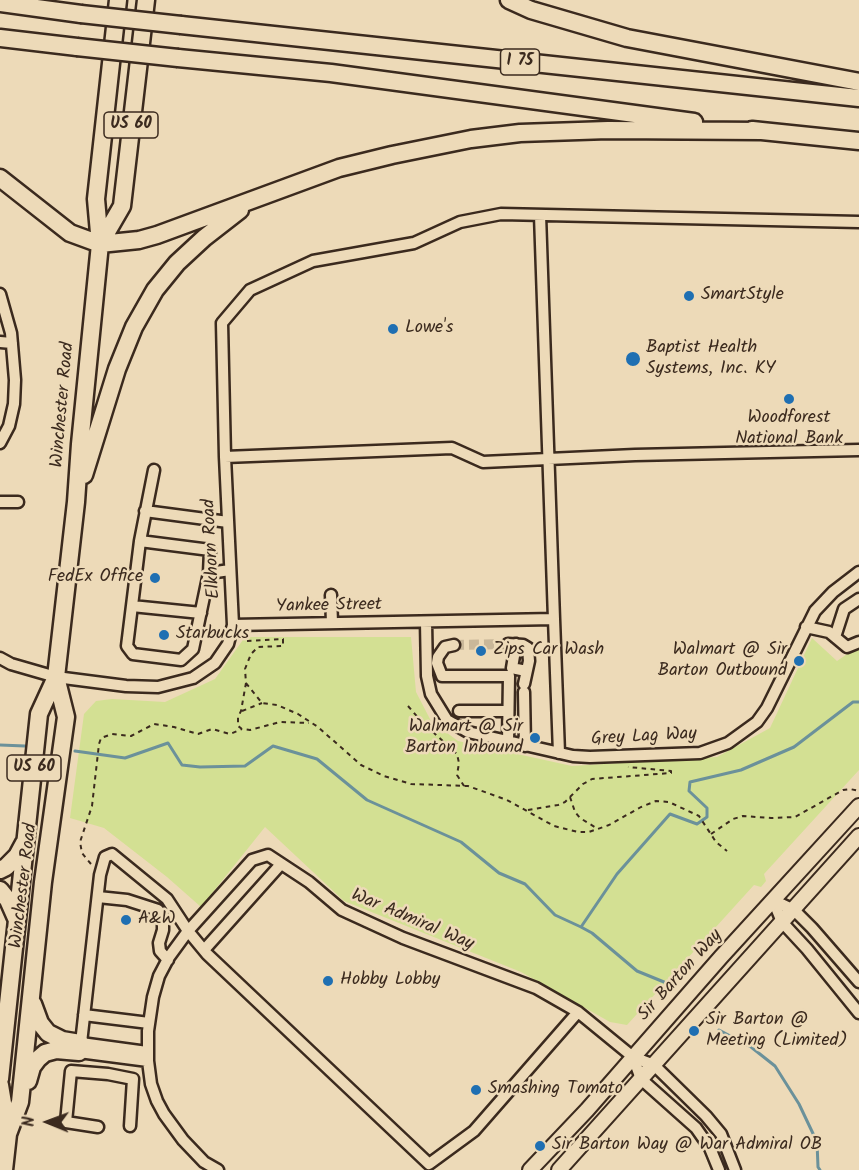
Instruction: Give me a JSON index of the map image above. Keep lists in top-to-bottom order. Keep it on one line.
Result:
{"streets":{"highway":["I 75","US 60","Winchester Road"],"main road":["Sir Barton Way"],"street":["Elkhorn Road","Yankee Street","Grey Lag Way","War Admiral Way"]},"crossings":[["Winchester Road","Elkhorn Road"],["Elkhorn Road","Yankee Street"],["Yankee Street","Grey Lag Way"],["War Admiral Way","Sir Barton Way"]],"places":["SmartStyle","Lowe's","Baptist Health Systems, Inc. KY","Woodforest National Bank","FedEx Office","Starbucks","Zips Car Wash","Walmart @ Sir Barton Outbound","Walmart @ Sir Barton Inbound","A&W","Hobby Lobby","Sir Barton @ Meeting (Limited)","Smashing Tomato","Sir Barton Way @ War Admiral OB"],"north":"left"}
